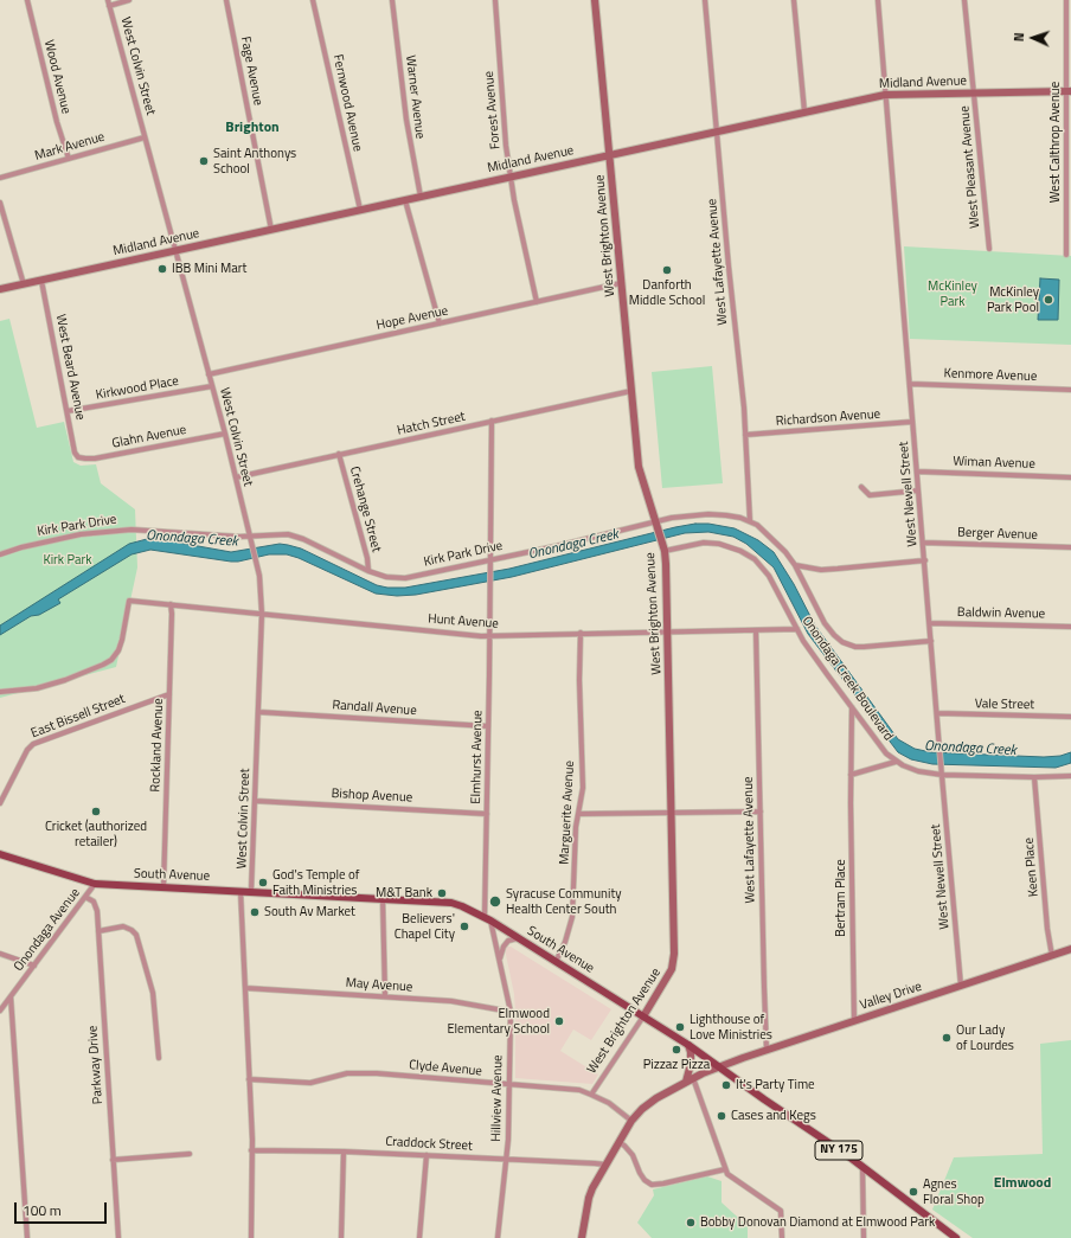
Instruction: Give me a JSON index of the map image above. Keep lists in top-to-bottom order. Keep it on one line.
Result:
{"streets":{"main road":["South Avenue","NY 175"],"street":["West Colvin Street","Fage Avenue","Wood Avenue","Midland Avenue","Warner Avenue","Fernwood Avenue","Forest Avenue","West Calthrop Avenue","Mark Avenue","West Pleasant Avenue","West Brighton Avenue","West Lafayette Avenue","Hope Avenue","West Beard Avenue","Kenmore Avenue","Kirkwood Place","Richardson Avenue","Hatch Street","Glahn Avenue","Wiman Avenue","West Newell Street","Crehange Street","Kirk Park Drive","Berger Avenue","Baldwin Avenue","Hunt Avenue","Onondaga Creek Boulevard","Vale Street","Randall Avenue","East Bissell Street","Rockland Avenue","Elmhurst Avenue","Bishop Avenue","Marguerite Avenue","Keen Place","Bertram Place","Onondaga Avenue","May Avenue","Valley Drive","Parkway Drive","Clyde Avenue","Hillview Avenue","Craddock Street"]},"crossings":[["West Colvin Street","Midland Avenue"],["West Colvin Street","Mark Avenue"],["West Colvin Street","Hope Avenue"],["West Colvin Street","Kirkwood Place"],["West Colvin Street","Hatch Street"],["West Colvin Street","Glahn Avenue"],["West Colvin Street","Kirk Park Drive"],["West Colvin Street","Hunt Avenue"],["West Colvin Street","Randall Avenue"],["West Colvin Street","Bishop Avenue"],["West Colvin Street","South Avenue"],["Fage Avenue","Midland Avenue"],["Wood Avenue","Mark Avenue"],["Midland Avenue","Warner Avenue"],["Midland Avenue","Fernwood Avenue"],["Midland Avenue","Forest Avenue"],["Midland Avenue","West Calthrop Avenue"],["Midland Avenue","West Pleasant Avenue"],["Midland Avenue","West Brighton Avenue"],["Midland Avenue","West Lafayette Avenue"],["Midland Avenue","West Beard Avenue"],["Midland Avenue","West Newell Street"],["Forest Avenue","Hope Avenue"],["West Brighton Avenue","Hope Avenue"],["West Brighton Avenue","Hatch Street"],["West Brighton Avenue","Kirk Park Drive"],["West Brighton Avenue","Hunt Avenue"],["West Brighton Avenue","Onondaga Creek Boulevard"],["West Brighton Avenue","South Avenue"],["West Brighton Avenue","Clyde Avenue"],["West Lafayette Avenue","Richardson Avenue"],["West Lafayette Avenue","Kirk Park Drive"],["West Lafayette Avenue","Hunt Avenue"],["West Lafayette Avenue","Valley Drive"],["West Beard Avenue","Kirkwood Place"],["West Beard Avenue","Glahn Avenue"],["Kenmore Avenue","West Newell Street"],["Richardson Avenue","West Newell Street"],["Hatch Street","Crehange Street"],["Wiman Avenue","West Newell Street"],["West Newell Street","Kirk Park Drive"],["West Newell Street","Berger Avenue"],["West Newell Street","Baldwin Avenue"],["West Newell Street","Onondaga Creek Boulevard"],["West Newell Street","Vale Street"],["West Newell Street","Valley Drive"],["Crehange Street","Kirk Park Drive"],["Kirk Park Drive","Elmhurst Avenue"],["Hunt Avenue","Onondaga Creek Boulevard"],["Hunt Avenue","Rockland Avenue"],["Hunt Avenue","Elmhurst Avenue"],["Hunt Avenue","Marguerite Avenue"],["Onondaga Creek Boulevard","Keen Place"],["Onondaga Creek Boulevard","Bertram Place"],["Randall Avenue","Elmhurst Avenue"],["East Bissell Street","Rockland Avenue"],["Rockland Avenue","South Avenue"],["Elmhurst Avenue","Bishop Avenue"],["Elmhurst Avenue","South Avenue"],["Elmhurst Avenue","Hillview Avenue"],["Marguerite Avenue","South Avenue"],["Keen Place","Valley Drive"],["South Avenue","Onondaga Avenue"],["South Avenue","Valley Drive"],["South Avenue","Hillview Avenue"],["Bertram Place","Valley Drive"],["Onondaga Avenue","Parkway Drive"],["May Avenue","Hillview Avenue"],["Valley Drive","Clyde Avenue"],["Valley Drive","Craddock Street"],["Clyde Avenue","Hillview Avenue"],["Hillview Avenue","Craddock Street"]],"districts":["Brighton","Elmwood"],"water":["Onondaga Creek"],"parks":["McKinley Park","Kirk Park"],"places":["Saint Anthonys School","IBB Mini Mart","Danforth Middle School","McKinley Park Pool","Cricket (authorized retailer)","God's Temple of Faith Ministries","M&T Bank","Syracuse Community Health Center South","South Av Market","Believers' Chapel City","Elmwood Elementary School","Lighthouse of Love Ministries","Our Lady of Lourdes","Pizzaz Pizza","It's Party Time","Cases and Kegs","Agnes Floral Shop","Bobby Donovan Diamond at Elmwood Park"],"scale_bar":"100 m","north":"left"}
